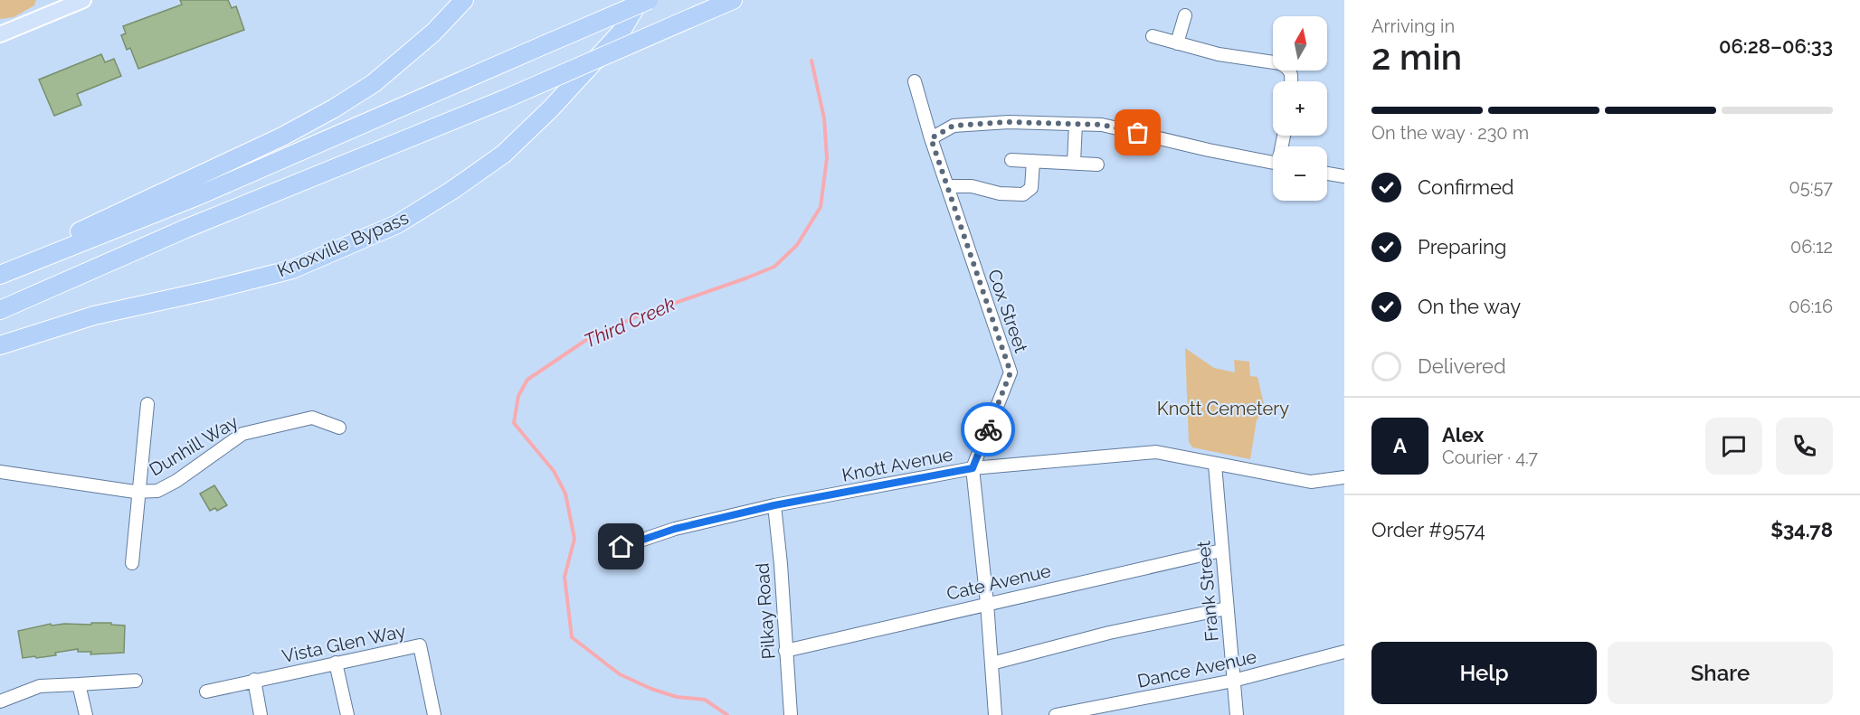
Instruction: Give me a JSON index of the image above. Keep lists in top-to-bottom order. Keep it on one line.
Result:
{"streets":{"highway":["Knoxville Bypass"],"street":["Cox Street","Dunhill Way","Knott Avenue","Cate Avenue","Frank Street","Pilkay Road","Vista Glen Way","Dance Avenue"]},"crossings":[["Cox Street","Knott Avenue"],["Cox Street","Cate Avenue"],["Knott Avenue","Frank Street"],["Knott Avenue","Pilkay Road"],["Cate Avenue","Frank Street"],["Cate Avenue","Pilkay Road"],["Frank Street","Dance Avenue"]],"water":["Third Creek"],"parks":["Knott Cemetery"],"north":"top","page":{"heading":["2 min","Arriving in","06:28–06:33"],"panel":["Alex","Courier · 4.7","Order #9574","$34.78"],"map_buttons":["+","−"],"bar":"On the way · 230 m","list":[["Confirmed","05:57"],["Preparing","06:12"],["On the way","06:16"],"Delivered"],"round":"A","buttons":["Help","Share"]}}
